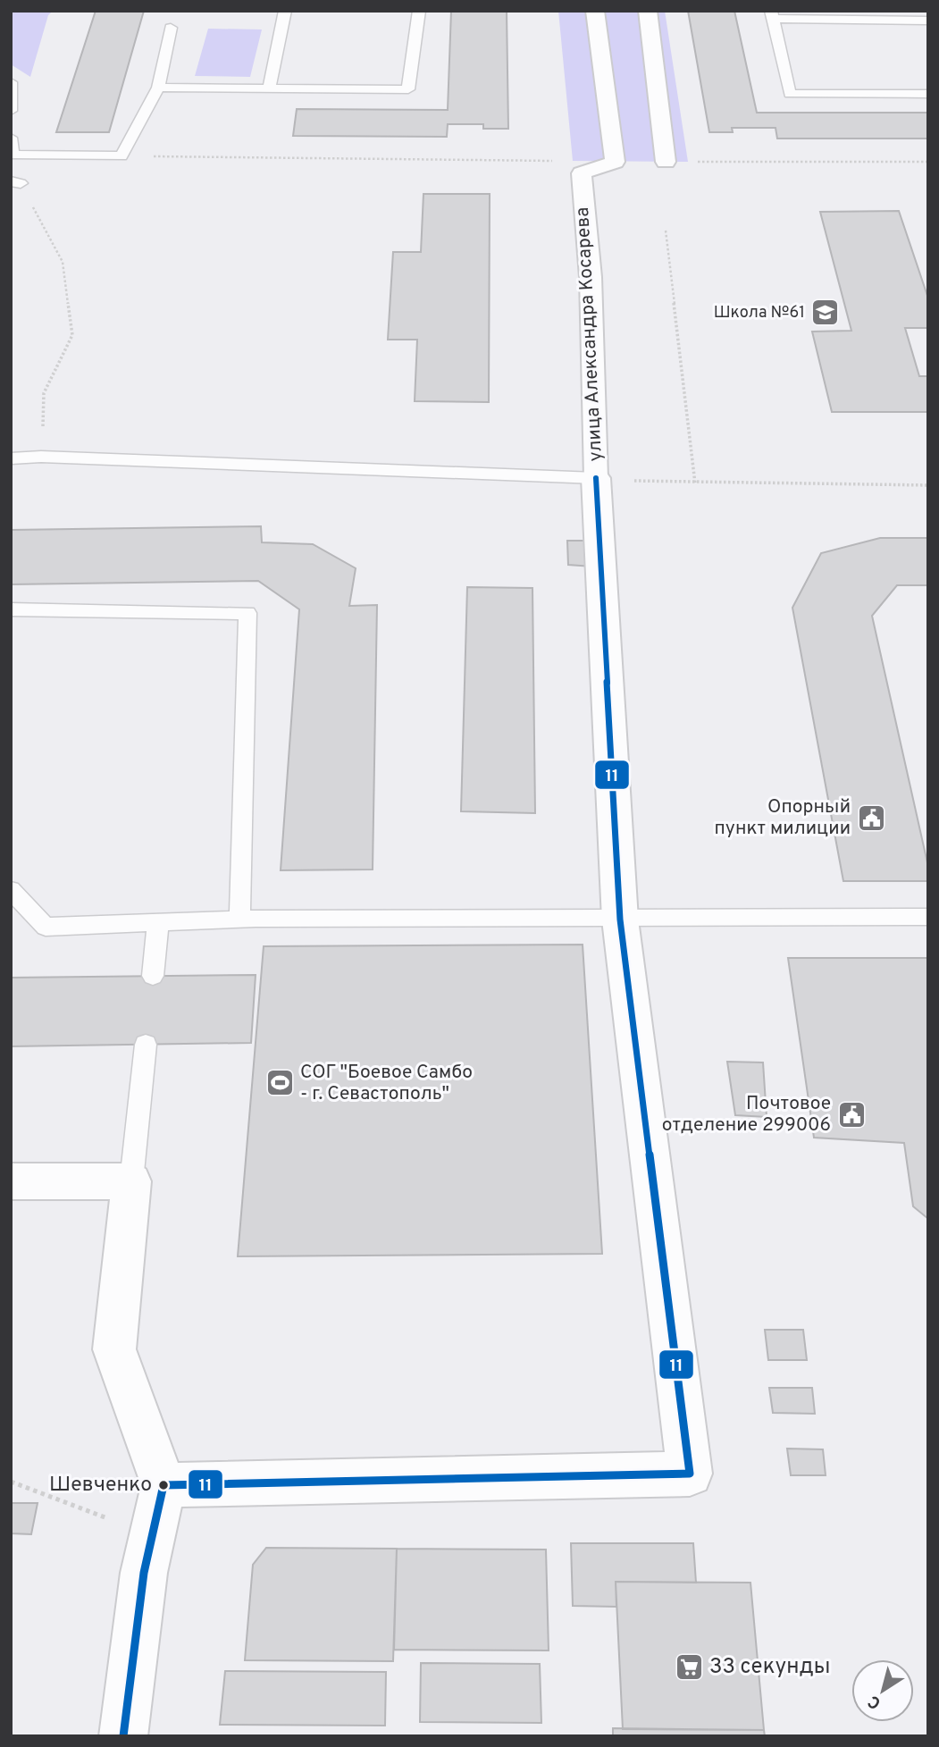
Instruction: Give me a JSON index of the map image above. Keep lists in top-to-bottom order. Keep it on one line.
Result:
{"streets":{"street":["улица Александра Косарева"]},"places":{"school or university":["Школа №61"],"public building":["Опорный пункт милиции","Почтовое отделение 299006"],"sports":["СОГ \"Боевое Самбо - г. Севастополь\""],"other":["Шевченко"],"supermarket":["33 секунды"]},"lines":["transit line 11"],"north":"bottom left"}
